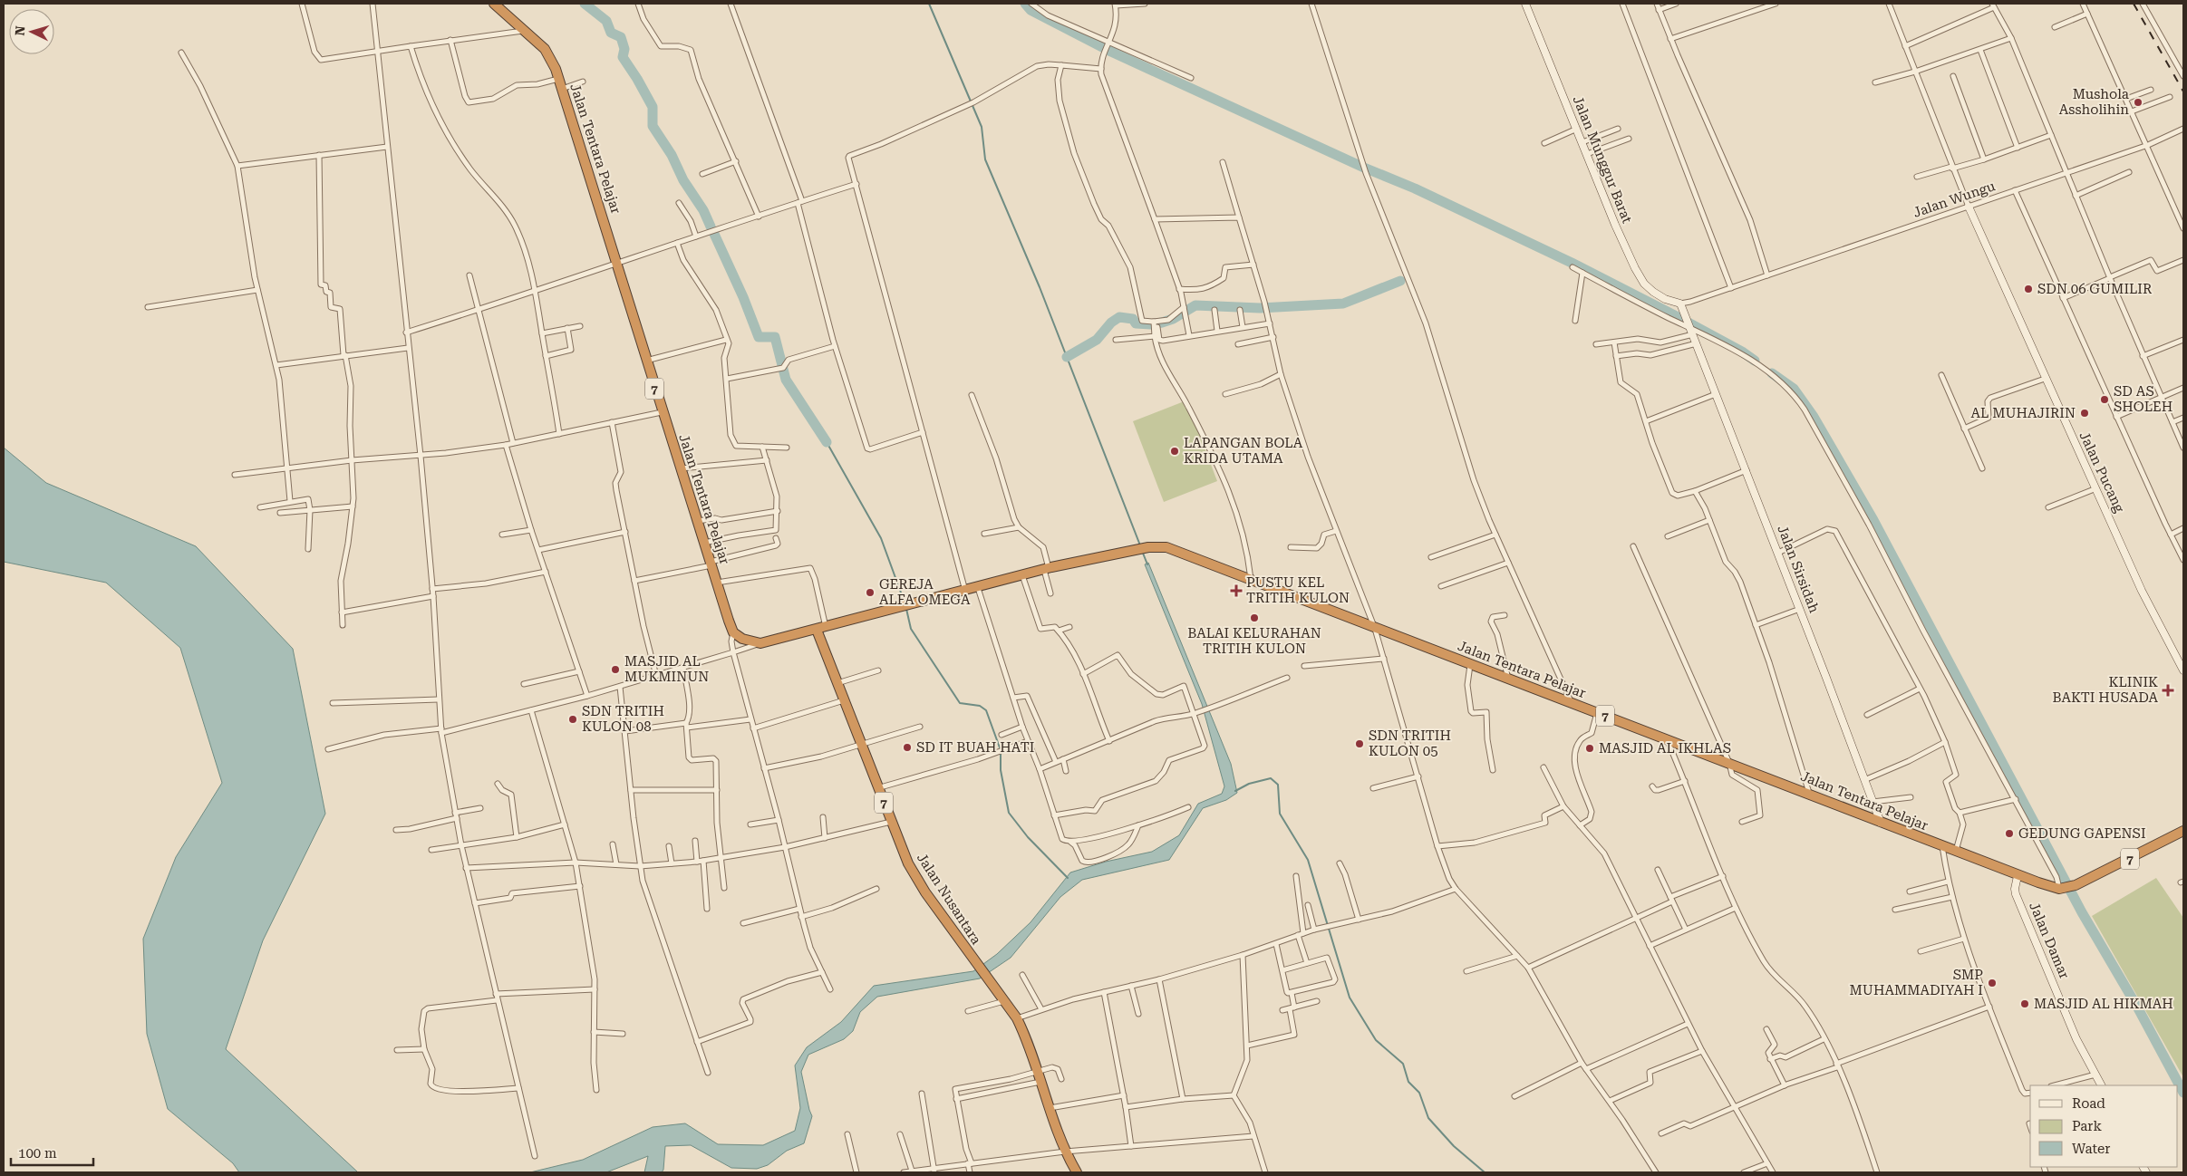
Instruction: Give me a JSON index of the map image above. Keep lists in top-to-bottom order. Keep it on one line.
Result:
{"streets":{"highway":["Jalan Tentara Pelajar","7","Jalan Nusantara"],"street":["Jalan Munggur Barat","Jalan Wungu","Jalan Pucang","Jalan Sirsidah","Jalan Damar"]},"crossings":[["Jalan Tentara Pelajar","7"],["Jalan Tentara Pelajar","Jalan Sirsidah"],["Jalan Tentara Pelajar","Jalan Damar"],["Jalan Munggur Barat","Jalan Wungu"],["Jalan Munggur Barat","Jalan Sirsidah"],["Jalan Wungu","Jalan Pucang"],["Jalan Wungu","Jalan Sirsidah"],["7","Jalan Nusantara"]],"places":{"other":["Mushola Assholihin","SDN 06 GUMILIR","SD AS SHOLEH","AL MUHAJIRIN","LAPANGAN BOLA KRIDA UTAMA","GEREJA ALFA OMEGA","BALAI KELURAHAN TRITIH KULON","MASJID AL MUKMINUN","SDN TRITIH KULON 08","SDN TRITIH KULON 05","SD IT BUAH HATI","MASJID AL IKHLAS","GEDUNG GAPENSI","SMP MUHAMMADIYAH I","MASJID AL HIKMAH"],"health":["PUSTU KEL TRITIH KULON","KLINIK BAKTI HUSADA"]},"legend":["Road","Park","Water"],"scale_bar":"100 m","north":"left"}
